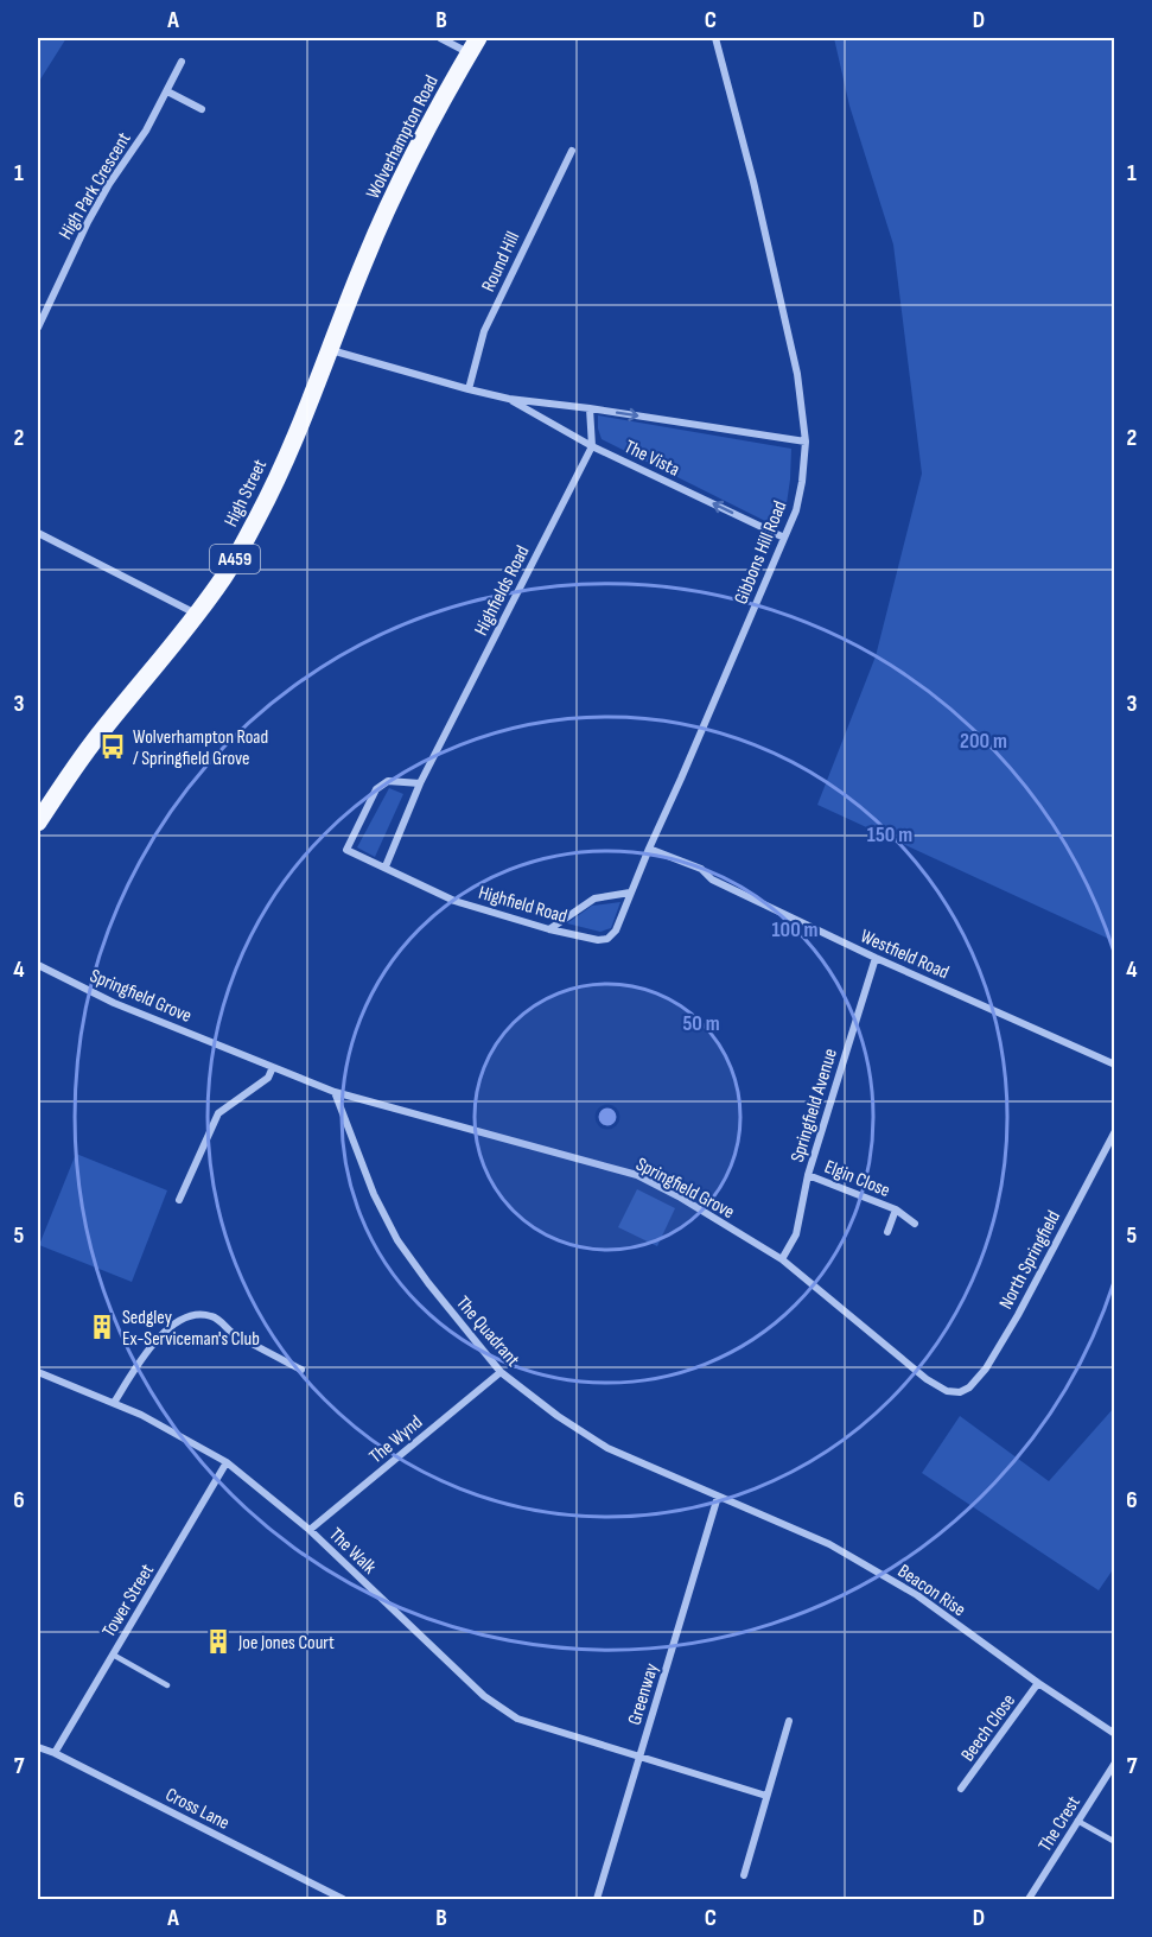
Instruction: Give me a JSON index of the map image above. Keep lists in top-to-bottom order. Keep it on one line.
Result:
{"streets":{"main road":["Wolverhampton Road","High Street","A459"],"street":["High Park Crescent","Round Hill","The Vista","Gibbons Hill Road","Highfields Road","Highfield Road","Westfield Road","Springfield Grove","Springfield Avenue","Elgin Close","North Springfield","The Quadrant","The Wynd","The Walk","Beacon Rise","Tower Street","Greenway","Beech Close","Cross Lane","The Crest"]},"crossings":[["Wolverhampton Road","High Street"],["Round Hill","The Vista"],["The Vista","High Street"],["The Vista","Gibbons Hill Road"],["The Vista","Highfields Road"],["Gibbons Hill Road","Highfield Road"],["Gibbons Hill Road","Westfield Road"],["Highfields Road","Highfield Road"],["Westfield Road","Springfield Avenue"],["Springfield Grove","Springfield Avenue"],["Springfield Grove","North Springfield"],["Springfield Grove","The Quadrant"],["Springfield Avenue","Elgin Close"],["The Quadrant","The Wynd"],["The Quadrant","Beacon Rise"],["The Quadrant","Greenway"],["The Wynd","The Walk"],["The Walk","Tower Street"],["The Walk","Greenway"],["Beacon Rise","Greenway"],["Beacon Rise","Beech Close"],["Tower Street","Cross Lane"]],"places":{"bus stop":["Wolverhampton Road / Springfield Grove"],"building":["Sedgley Ex-Serviceman's Club","Joe Jones Court"]},"grid":{"columns":["A","B","C","D"],"rows":["1","2","3","4","5","6","7"]},"rings":["200 m","150 m","100 m","50 m"]}
